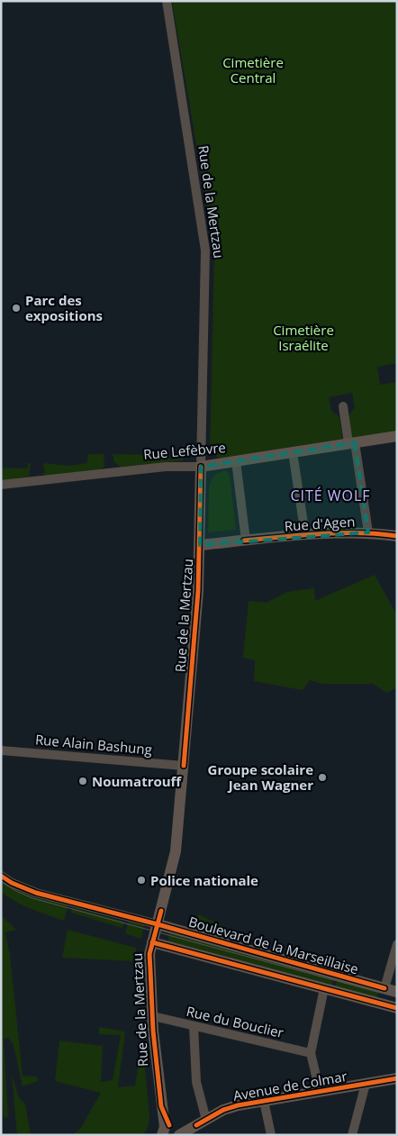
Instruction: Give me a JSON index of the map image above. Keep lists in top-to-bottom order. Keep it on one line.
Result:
{"streets":{"main road":["Rue de la Mertzau","Rue Lefèbvre","Rue d'Agen","Boulevard de la Marseillaise","Avenue de Colmar"],"street":["Rue Alain Bashung","Rue du Bouclier"]},"crossings":[["Rue de la Mertzau","Rue Lefèbvre"],["Rue de la Mertzau","Rue d'Agen"],["Rue de la Mertzau","Rue Alain Bashung"],["Rue de la Mertzau","Boulevard de la Marseillaise"],["Rue de la Mertzau","Rue du Bouclier"]],"districts":["CITÉ WOLF"],"parks":["Cimetière Central","Cimetière Israélite"],"places":["Parc des expositions","Groupe scolaire Jean Wagner","Noumatrouff","Police nationale"]}
